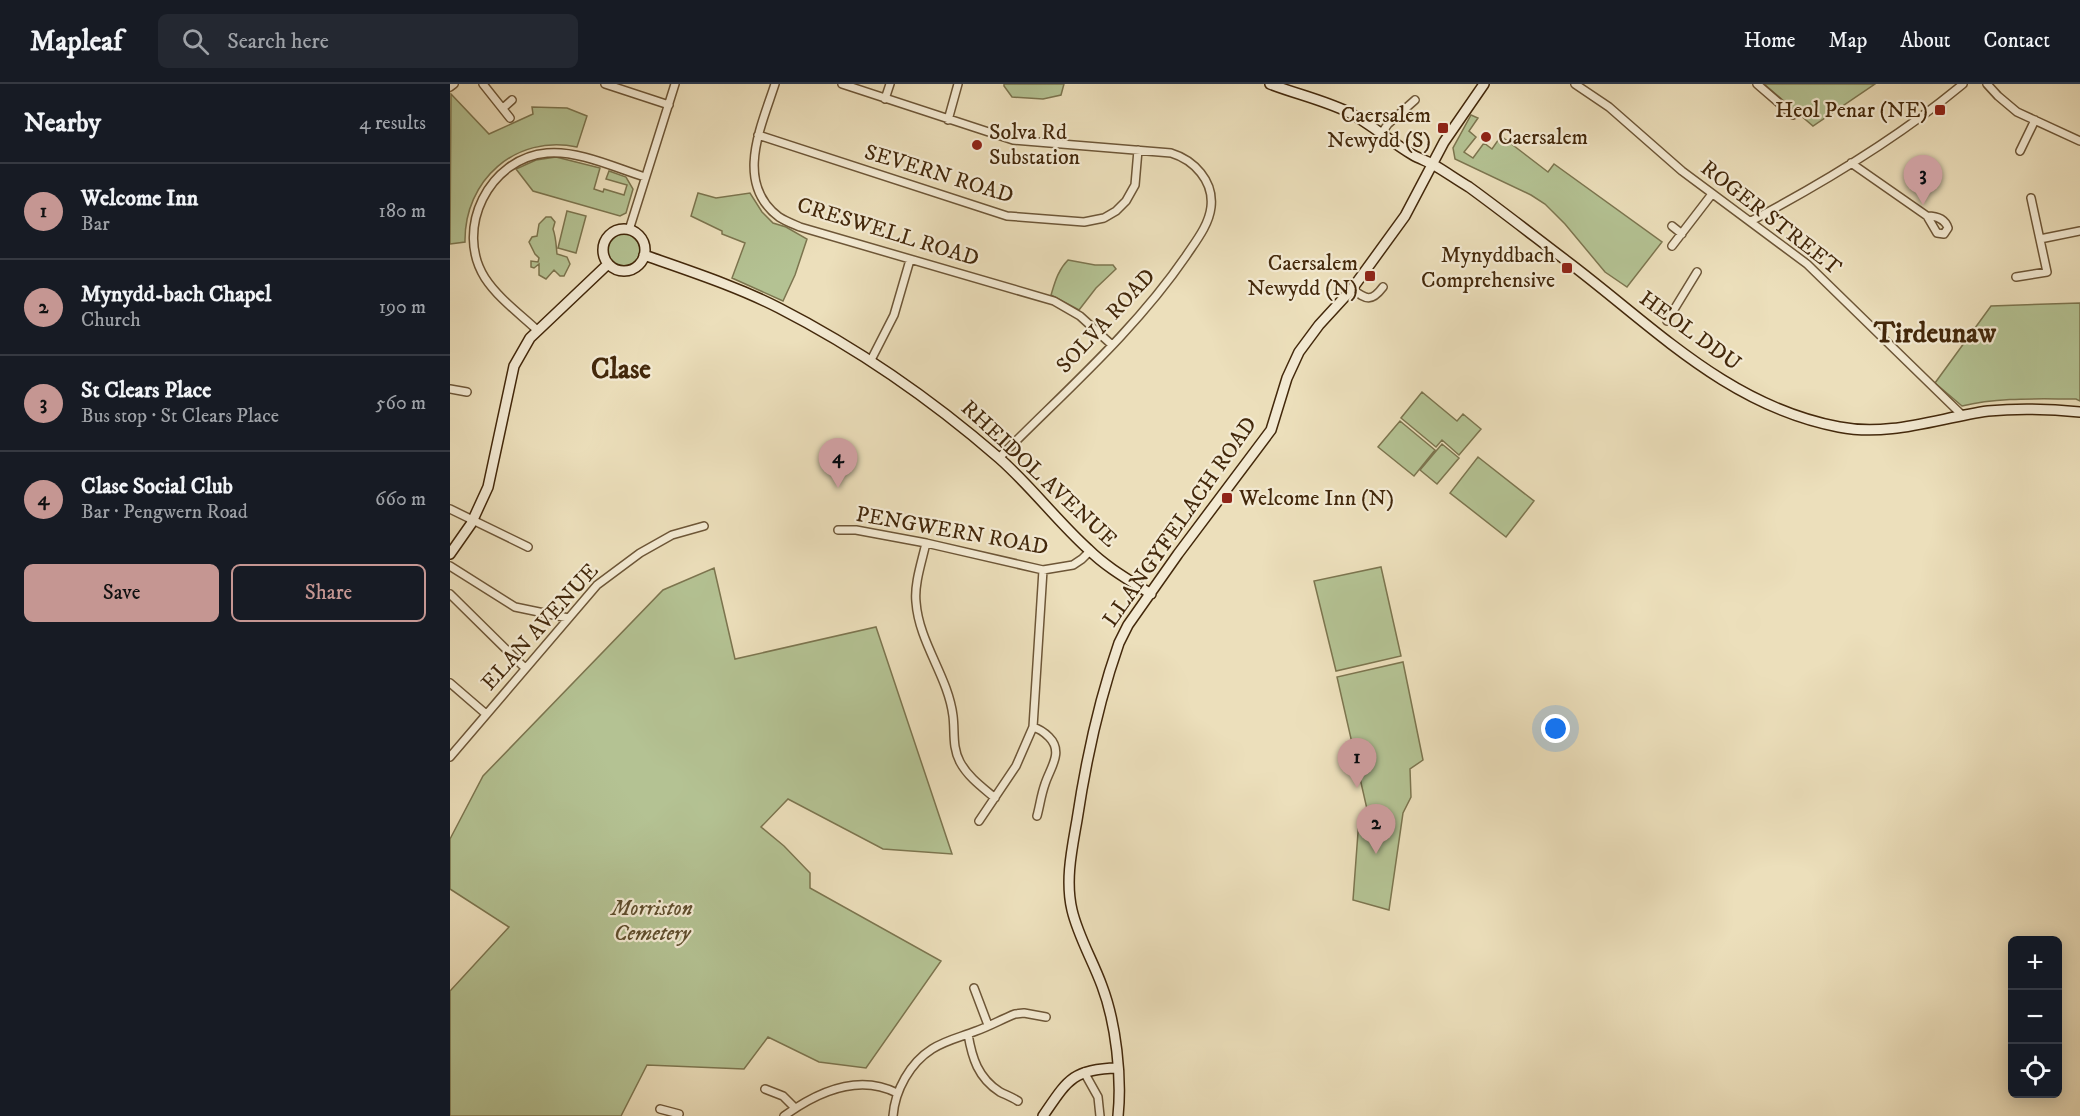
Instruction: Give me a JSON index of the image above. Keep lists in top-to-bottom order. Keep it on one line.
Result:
{"streets":{"street":["SEVERN ROAD","ROGER STREET","CRESWELL ROAD","SOLVA ROAD","HEOL DDU","RHEIDOL AVENUE","LLANGYFELACH ROAD","PENGWERN ROAD","ELAN AVENUE"]},"crossings":[["SEVERN ROAD","CRESWELL ROAD"],["SEVERN ROAD","SOLVA ROAD"],["ROGER STREET","HEOL DDU"],["CRESWELL ROAD","SOLVA ROAD"],["SOLVA ROAD","RHEIDOL AVENUE"],["HEOL DDU","LLANGYFELACH ROAD"],["RHEIDOL AVENUE","LLANGYFELACH ROAD"],["RHEIDOL AVENUE","PENGWERN ROAD"]],"districts":["Tirdeunaw","Clase"],"parks":["Morriston Cemetery"],"places":{"transit":["Heol Penar (NE)","Caersalem Newydd (S)","Mynyddbach Comprehensive","Caersalem Newydd (N)","Welcome Inn (N)"],"other":["Caersalem","Solva Rd Substation"]},"page":{"header":"Mapleaf","search":"Search here","nav":["Home","Map","About","Contact"],"heading":["Nearby","4 results"],"pins":["3","4","1","2"],"list":[{"mark":"1","name":"Welcome Inn","note":"Bar","value":"180 m"},{"mark":"2","name":"Mynydd-bach Chapel","note":"Church","value":"190 m"},{"mark":"3","name":"St Clears Place","note":"Bus stop · St Clears Place","value":"560 m"},{"mark":"4","name":"Clase Social Club","note":"Bar · Pengwern Road","value":"660 m"}],"buttons":["Save","Share"],"map_buttons":["+","−"]}}
